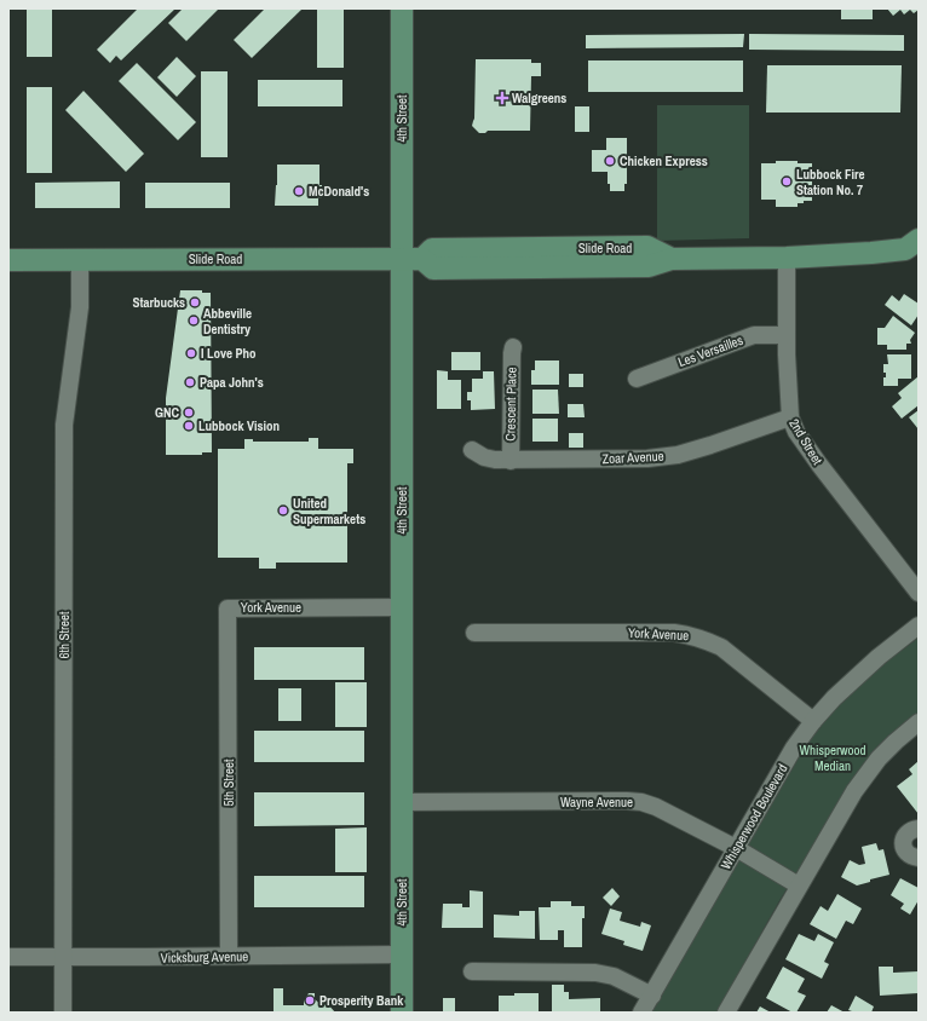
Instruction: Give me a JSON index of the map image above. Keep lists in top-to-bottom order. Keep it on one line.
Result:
{"streets":{"main road":["4th Street","Slide Road"],"street":["Les Versailles","Crescent Place","2nd Street","Zoar Avenue","York Avenue","6th Street","5th Street","Wayne Avenue","Whisperwood Boulevard","Vicksburg Avenue"]},"crossings":[["4th Street","Slide Road"],["4th Street","York Avenue"],["4th Street","Wayne Avenue"],["4th Street","Vicksburg Avenue"],["Slide Road","2nd Street"],["Slide Road","6th Street"],["Les Versailles","2nd Street"],["Crescent Place","Zoar Avenue"],["2nd Street","Zoar Avenue"],["York Avenue","5th Street"],["York Avenue","Whisperwood Boulevard"],["6th Street","Vicksburg Avenue"],["5th Street","Vicksburg Avenue"],["Wayne Avenue","Whisperwood Boulevard"]],"parks":["Whisperwood Median"],"places":{"health":["Walgreens"],"other":["Chicken Express","Lubbock Fire Station No. 7","McDonald's","Starbucks","Abbeville Dentistry","I Love Pho","Papa John's","GNC","Lubbock Vision","United Supermarkets","Prosperity Bank"]}}
